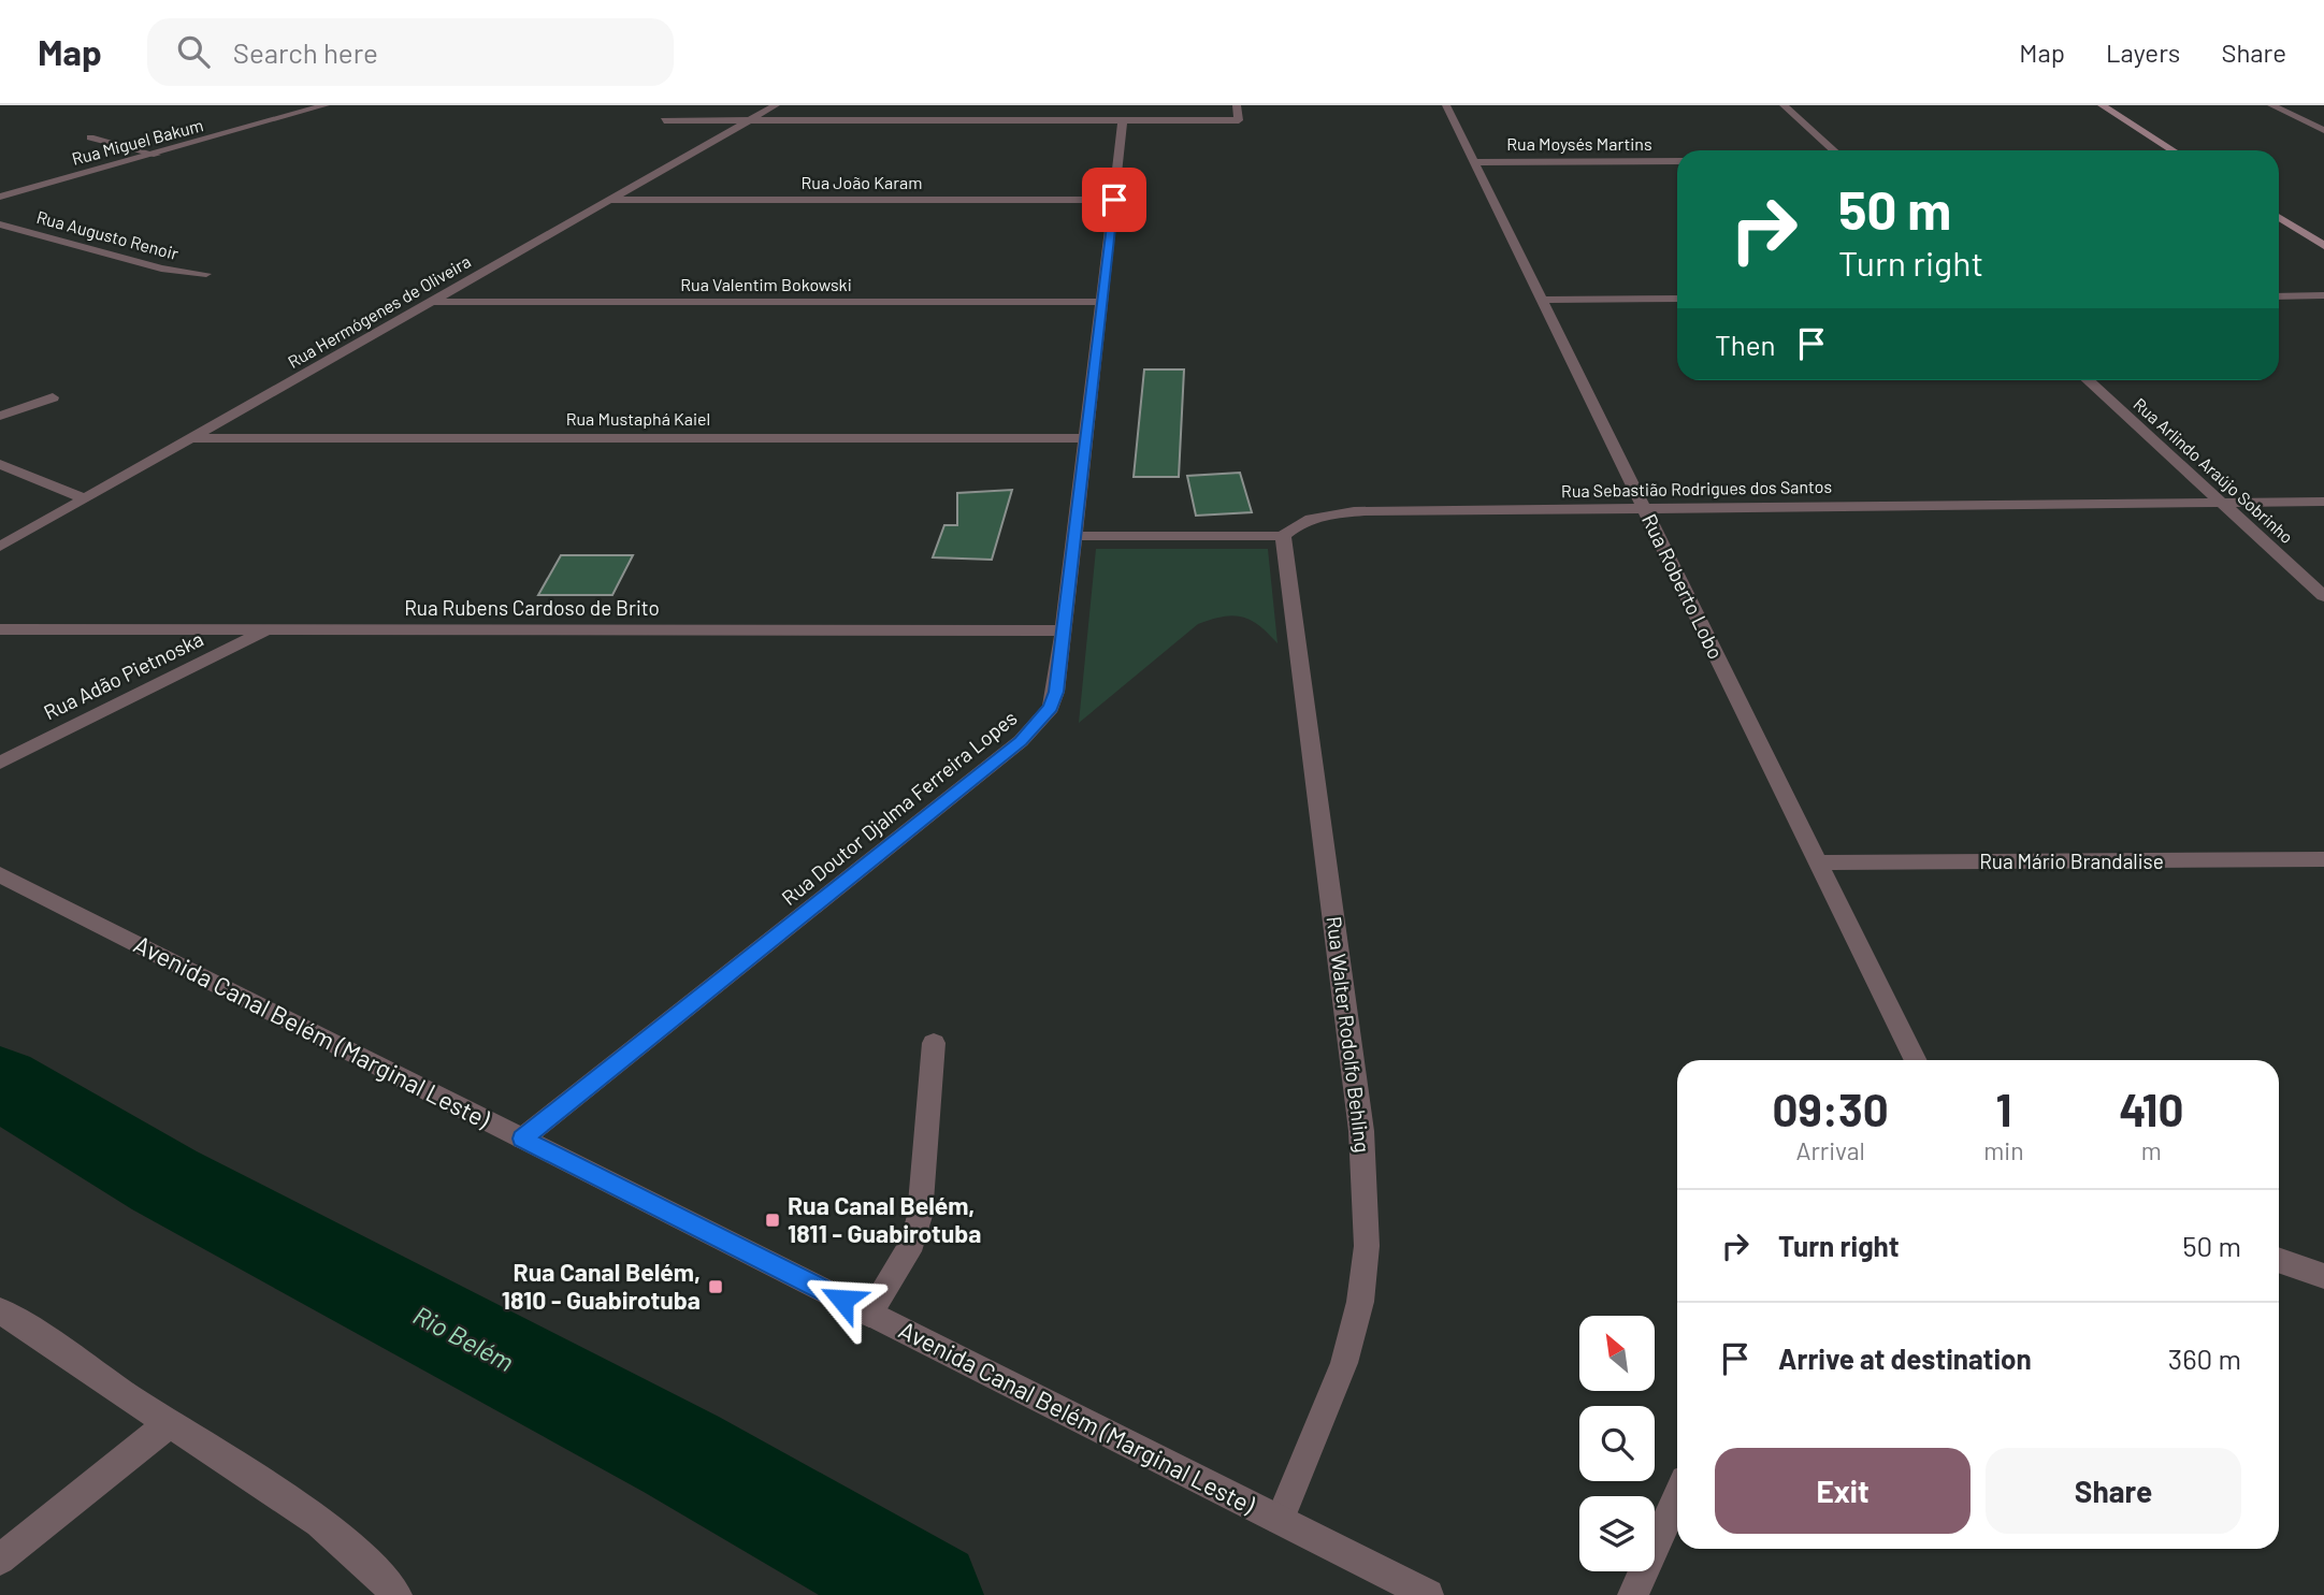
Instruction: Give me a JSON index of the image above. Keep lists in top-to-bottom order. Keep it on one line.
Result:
{"streets":{"street":["Rua Miguel Bakum","Rua Moysés Martins","Rua João Karam","Rua Augusto Renoir","Rua Valentim Bokowski","Rua Hermógenes de Oliveira","Rua Mustaphá Kaiel","Rua Arlindo Araújo Sobrinho","Rua Sebastião Rodrigues dos Santos","Rua Roberto Lobo","Rua Rubens Cardoso de Brito","Rua Adão Pietnoska","Rua Doutor Djalma Ferreira Lopes","Rua Mário Brandalise","Avenida Canal Belém (Marginal Leste)","Rua Walter Rodolfo Behling"]},"crossings":[["Rua Moysés Martins","Rua Roberto Lobo"],["Rua João Karam","Rua Hermógenes de Oliveira"],["Rua João Karam","Rua Doutor Djalma Ferreira Lopes"],["Rua Valentim Bokowski","Rua Hermógenes de Oliveira"],["Rua Valentim Bokowski","Rua Doutor Djalma Ferreira Lopes"],["Rua Hermógenes de Oliveira","Rua Mustaphá Kaiel"],["Rua Mustaphá Kaiel","Rua Doutor Djalma Ferreira Lopes"],["Rua Arlindo Araújo Sobrinho","Rua Sebastião Rodrigues dos Santos"],["Rua Sebastião Rodrigues dos Santos","Rua Roberto Lobo"],["Rua Sebastião Rodrigues dos Santos","Rua Walter Rodolfo Behling"],["Rua Roberto Lobo","Rua Mário Brandalise"],["Rua Rubens Cardoso de Brito","Rua Adão Pietnoska"],["Rua Rubens Cardoso de Brito","Rua Doutor Djalma Ferreira Lopes"],["Rua Doutor Djalma Ferreira Lopes","Avenida Canal Belém (Marginal Leste)"],["Avenida Canal Belém (Marginal Leste)","Rua Walter Rodolfo Behling"]],"water":["Rio Belém"],"places":{"transit":["Rua Canal Belém, 1811 - Guabirotuba","Rua Canal Belém, 1810 - Guabirotuba"]},"north":"top left","page":{"header":"Map","search":"Search here","nav":["Map","Layers","Share"],"turn":["50 m","Turn right"],"then":"Then","eta":["09:30","Arrival","1","min","410","m"],"list":[{"name":"Turn right","value":"50 m"},{"name":"Arrive at destination","value":"360 m"}],"buttons":["Exit","Share"]}}
